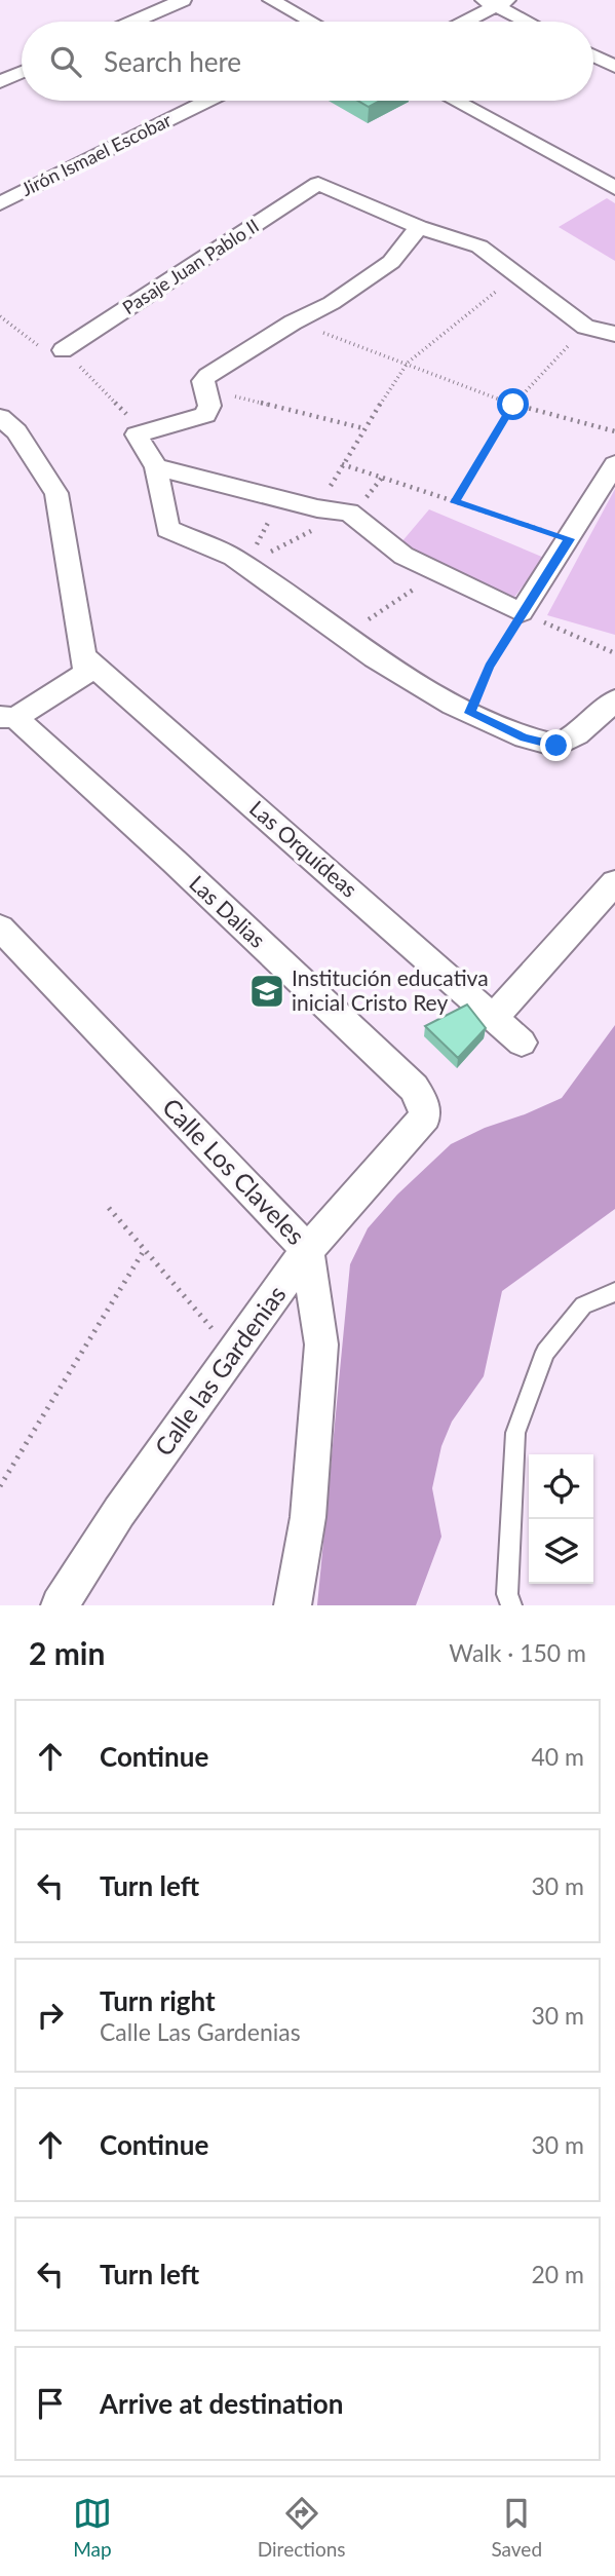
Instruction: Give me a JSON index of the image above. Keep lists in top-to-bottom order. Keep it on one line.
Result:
{"streets":{"street":["Jirón Ismael Escobar","Pasaje Juan Pablo II","Las Orquídeas","Las Dalias","Calle Los Claveles","Calle las Gardenias"]},"crossings":[["Las Dalias","Calle las Gardenias"],["Calle Los Claveles","Calle las Gardenias"]],"places":{"school or university":["Institución educativa inicial Cristo Rey"]},"page":{"search":"Search here","heading":["2 min","Walk · 150 m"],"list":[["Continue","40 m"],["Turn left","30 m"],["Turn right","Calle Las Gardenias","30 m"],["Continue","30 m"],["Turn left","20 m"],"Arrive at destination"],"nav":["Map","Directions","Saved"]}}
